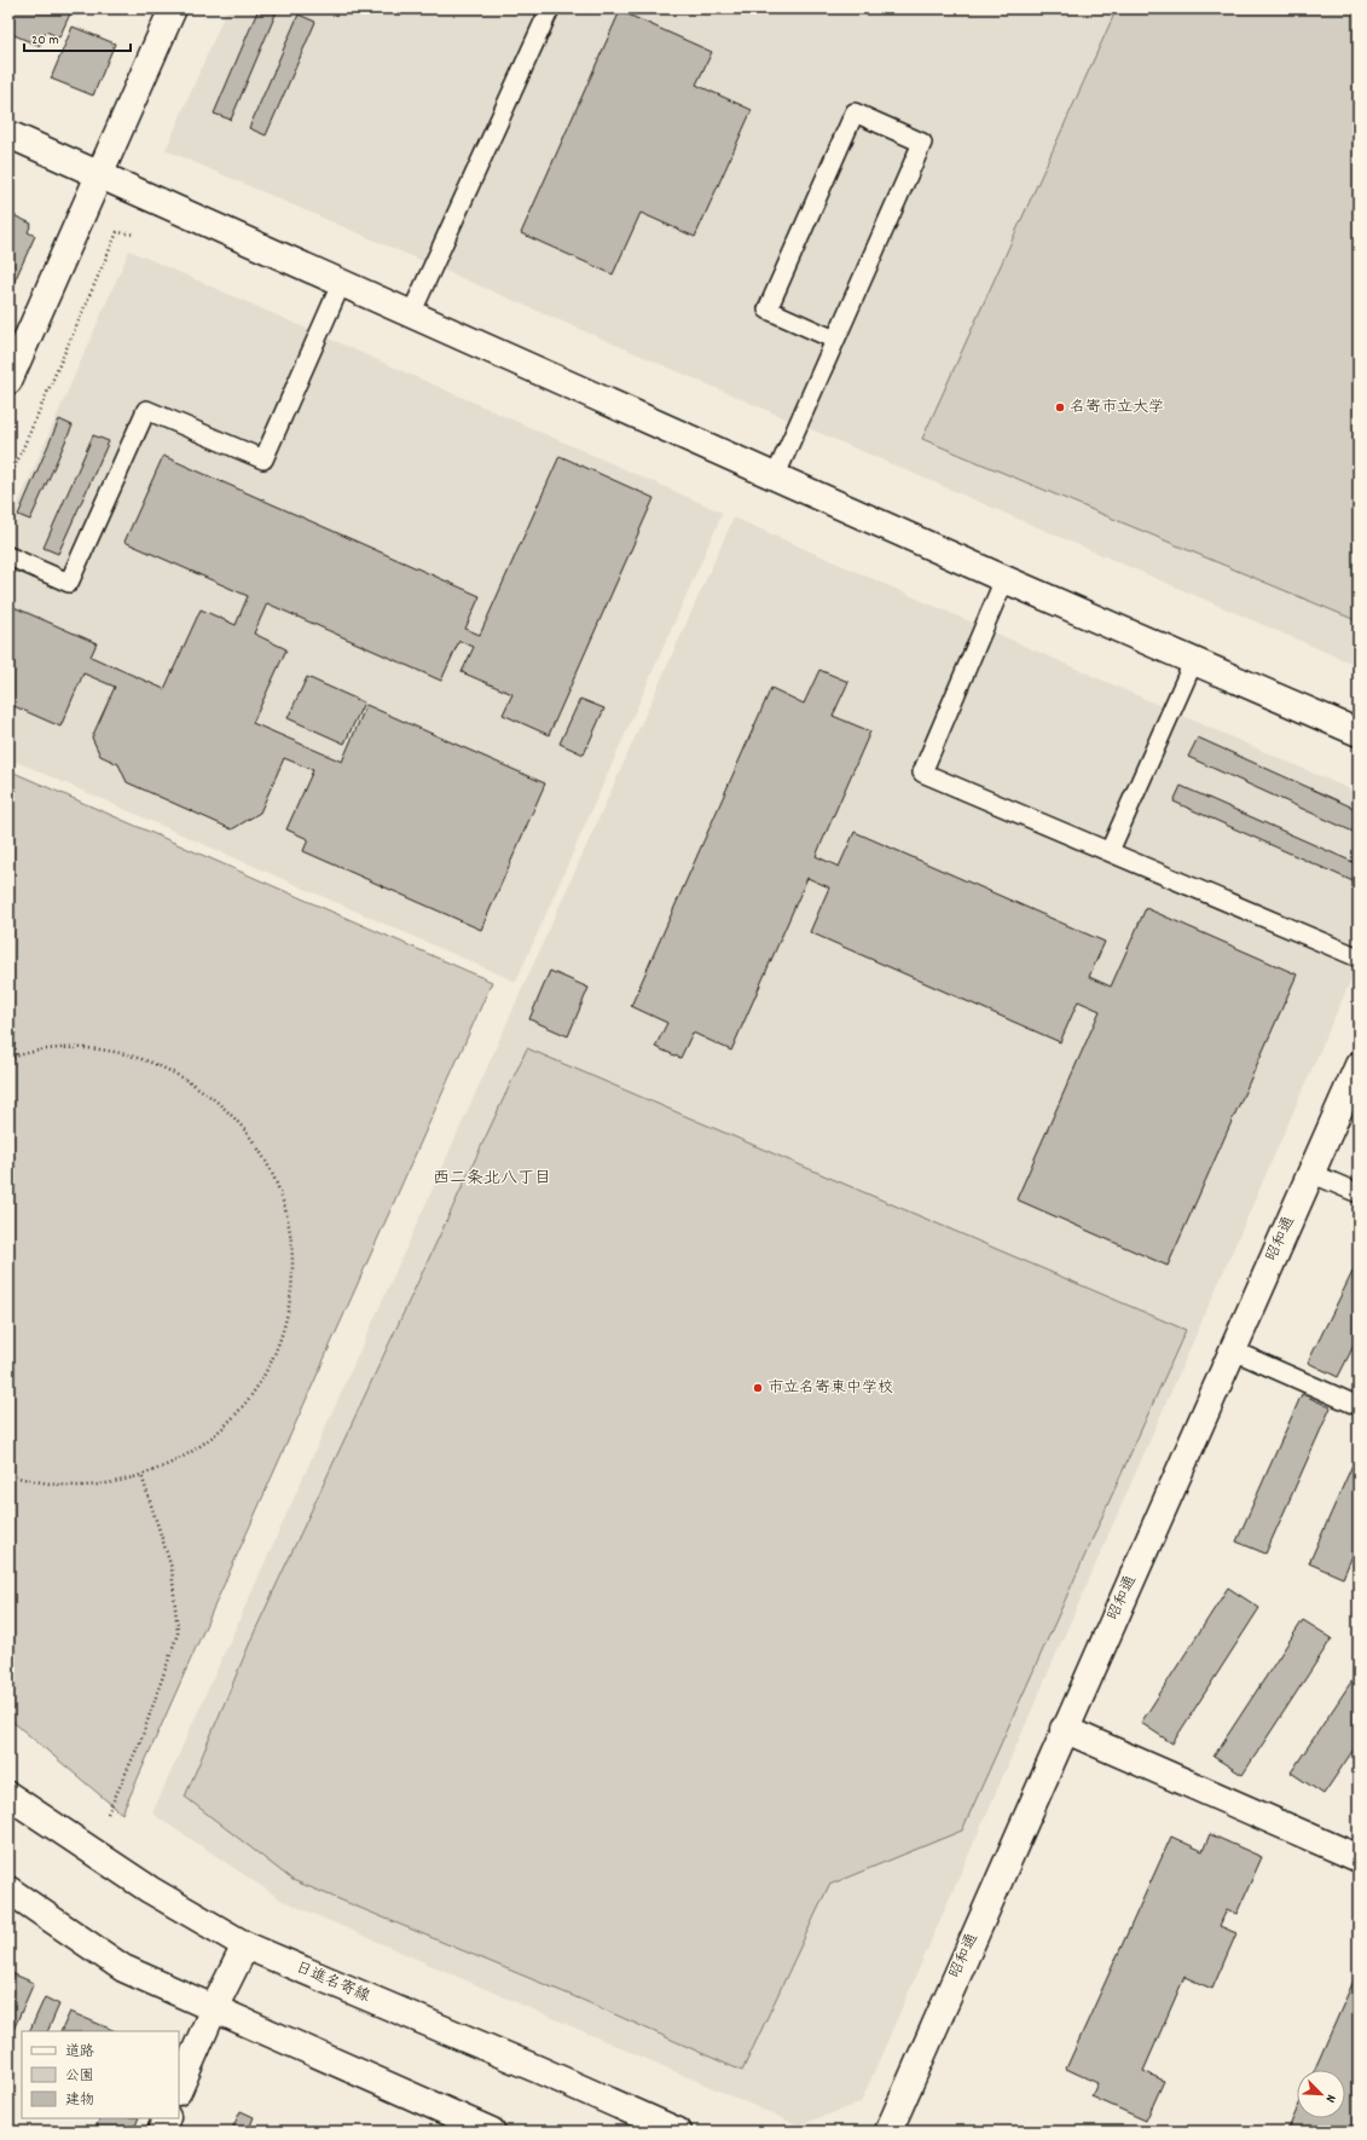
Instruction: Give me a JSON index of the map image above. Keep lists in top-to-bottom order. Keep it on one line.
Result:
{"streets":{"street":["昭和通","日進名寄線"]},"districts":["西二条北八丁目"],"places":["名寄市立大学","市立名寄東中学校"],"legend":["道路","公園","建物"],"scale_bar":"20 m","north":"bottom right"}
